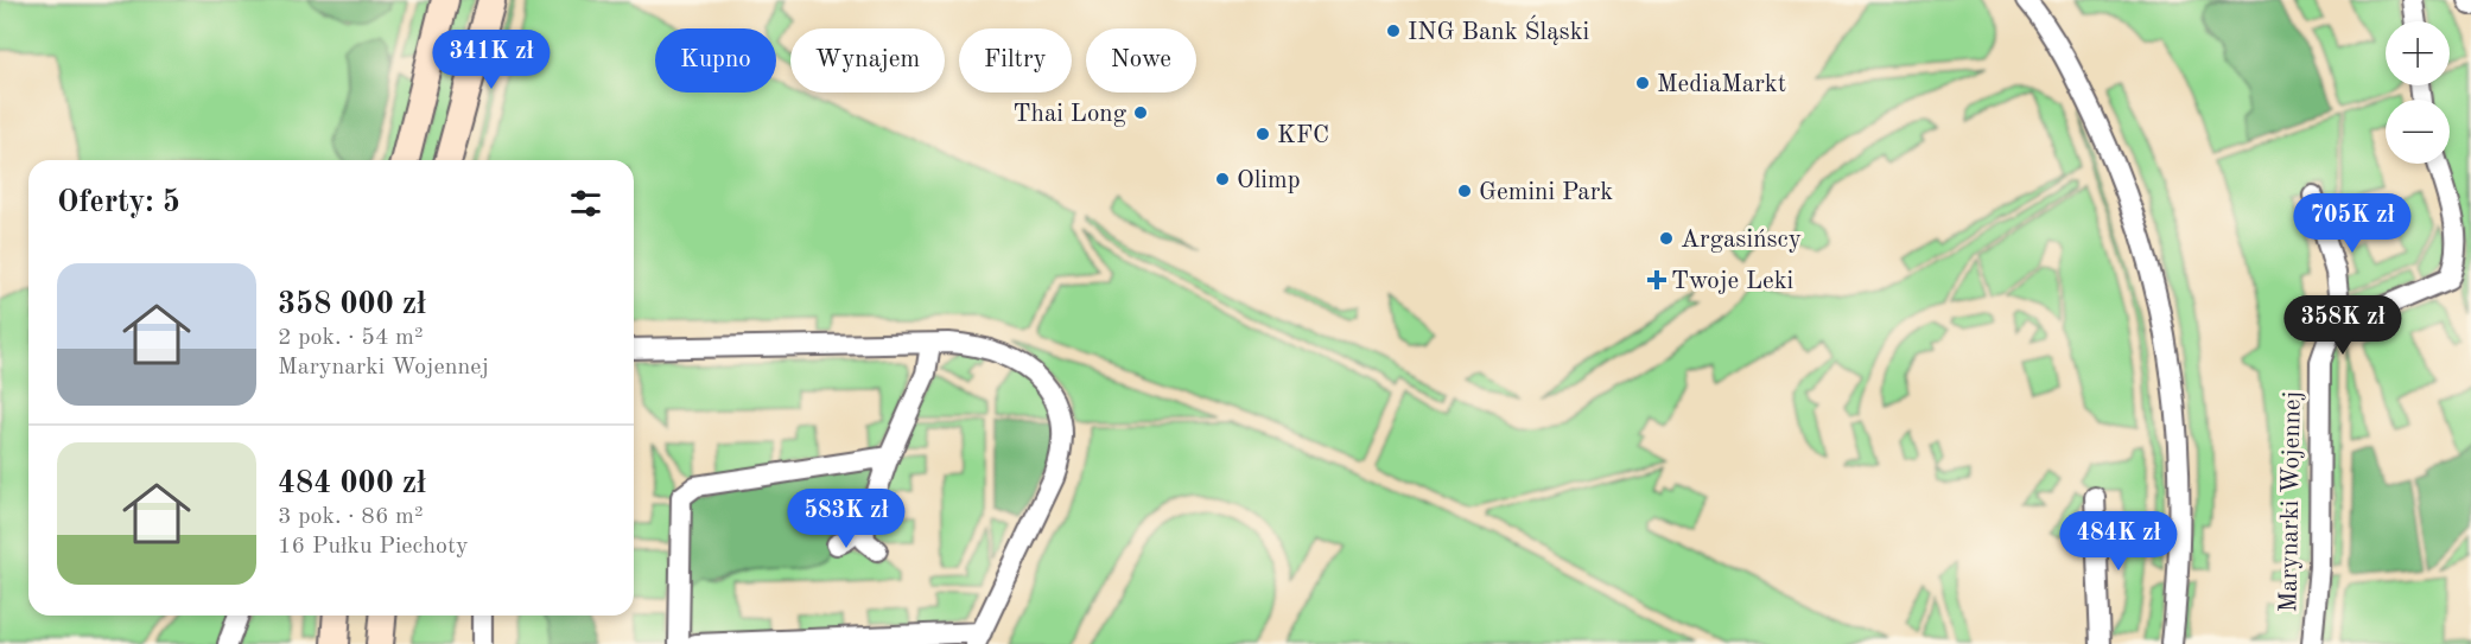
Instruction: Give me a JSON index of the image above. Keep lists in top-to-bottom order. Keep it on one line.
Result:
{"streets":{"street":["Marynarki Wojennej"]},"places":{"other":["ING Bank Śląski","MediaMarkt","Thai Long","KFC","Olimp","Gemini Park","Argasińscy"],"health":["Twoje Leki"]},"page":{"map_buttons":["+","−"],"chip":["Kupno","Wynajem","Filtry","Nowe"],"price":["341K zł","705K zł","358K zł","583K zł","484K zł"],"heading":"Oferty: 5","list":[{"name":"358 000 zł","note":"2 pok. · 54 m² · Marynarki Wojennej"},{"name":"484 000 zł","note":"3 pok. · 86 m² · 16 Pułku Piechoty"}]}}
